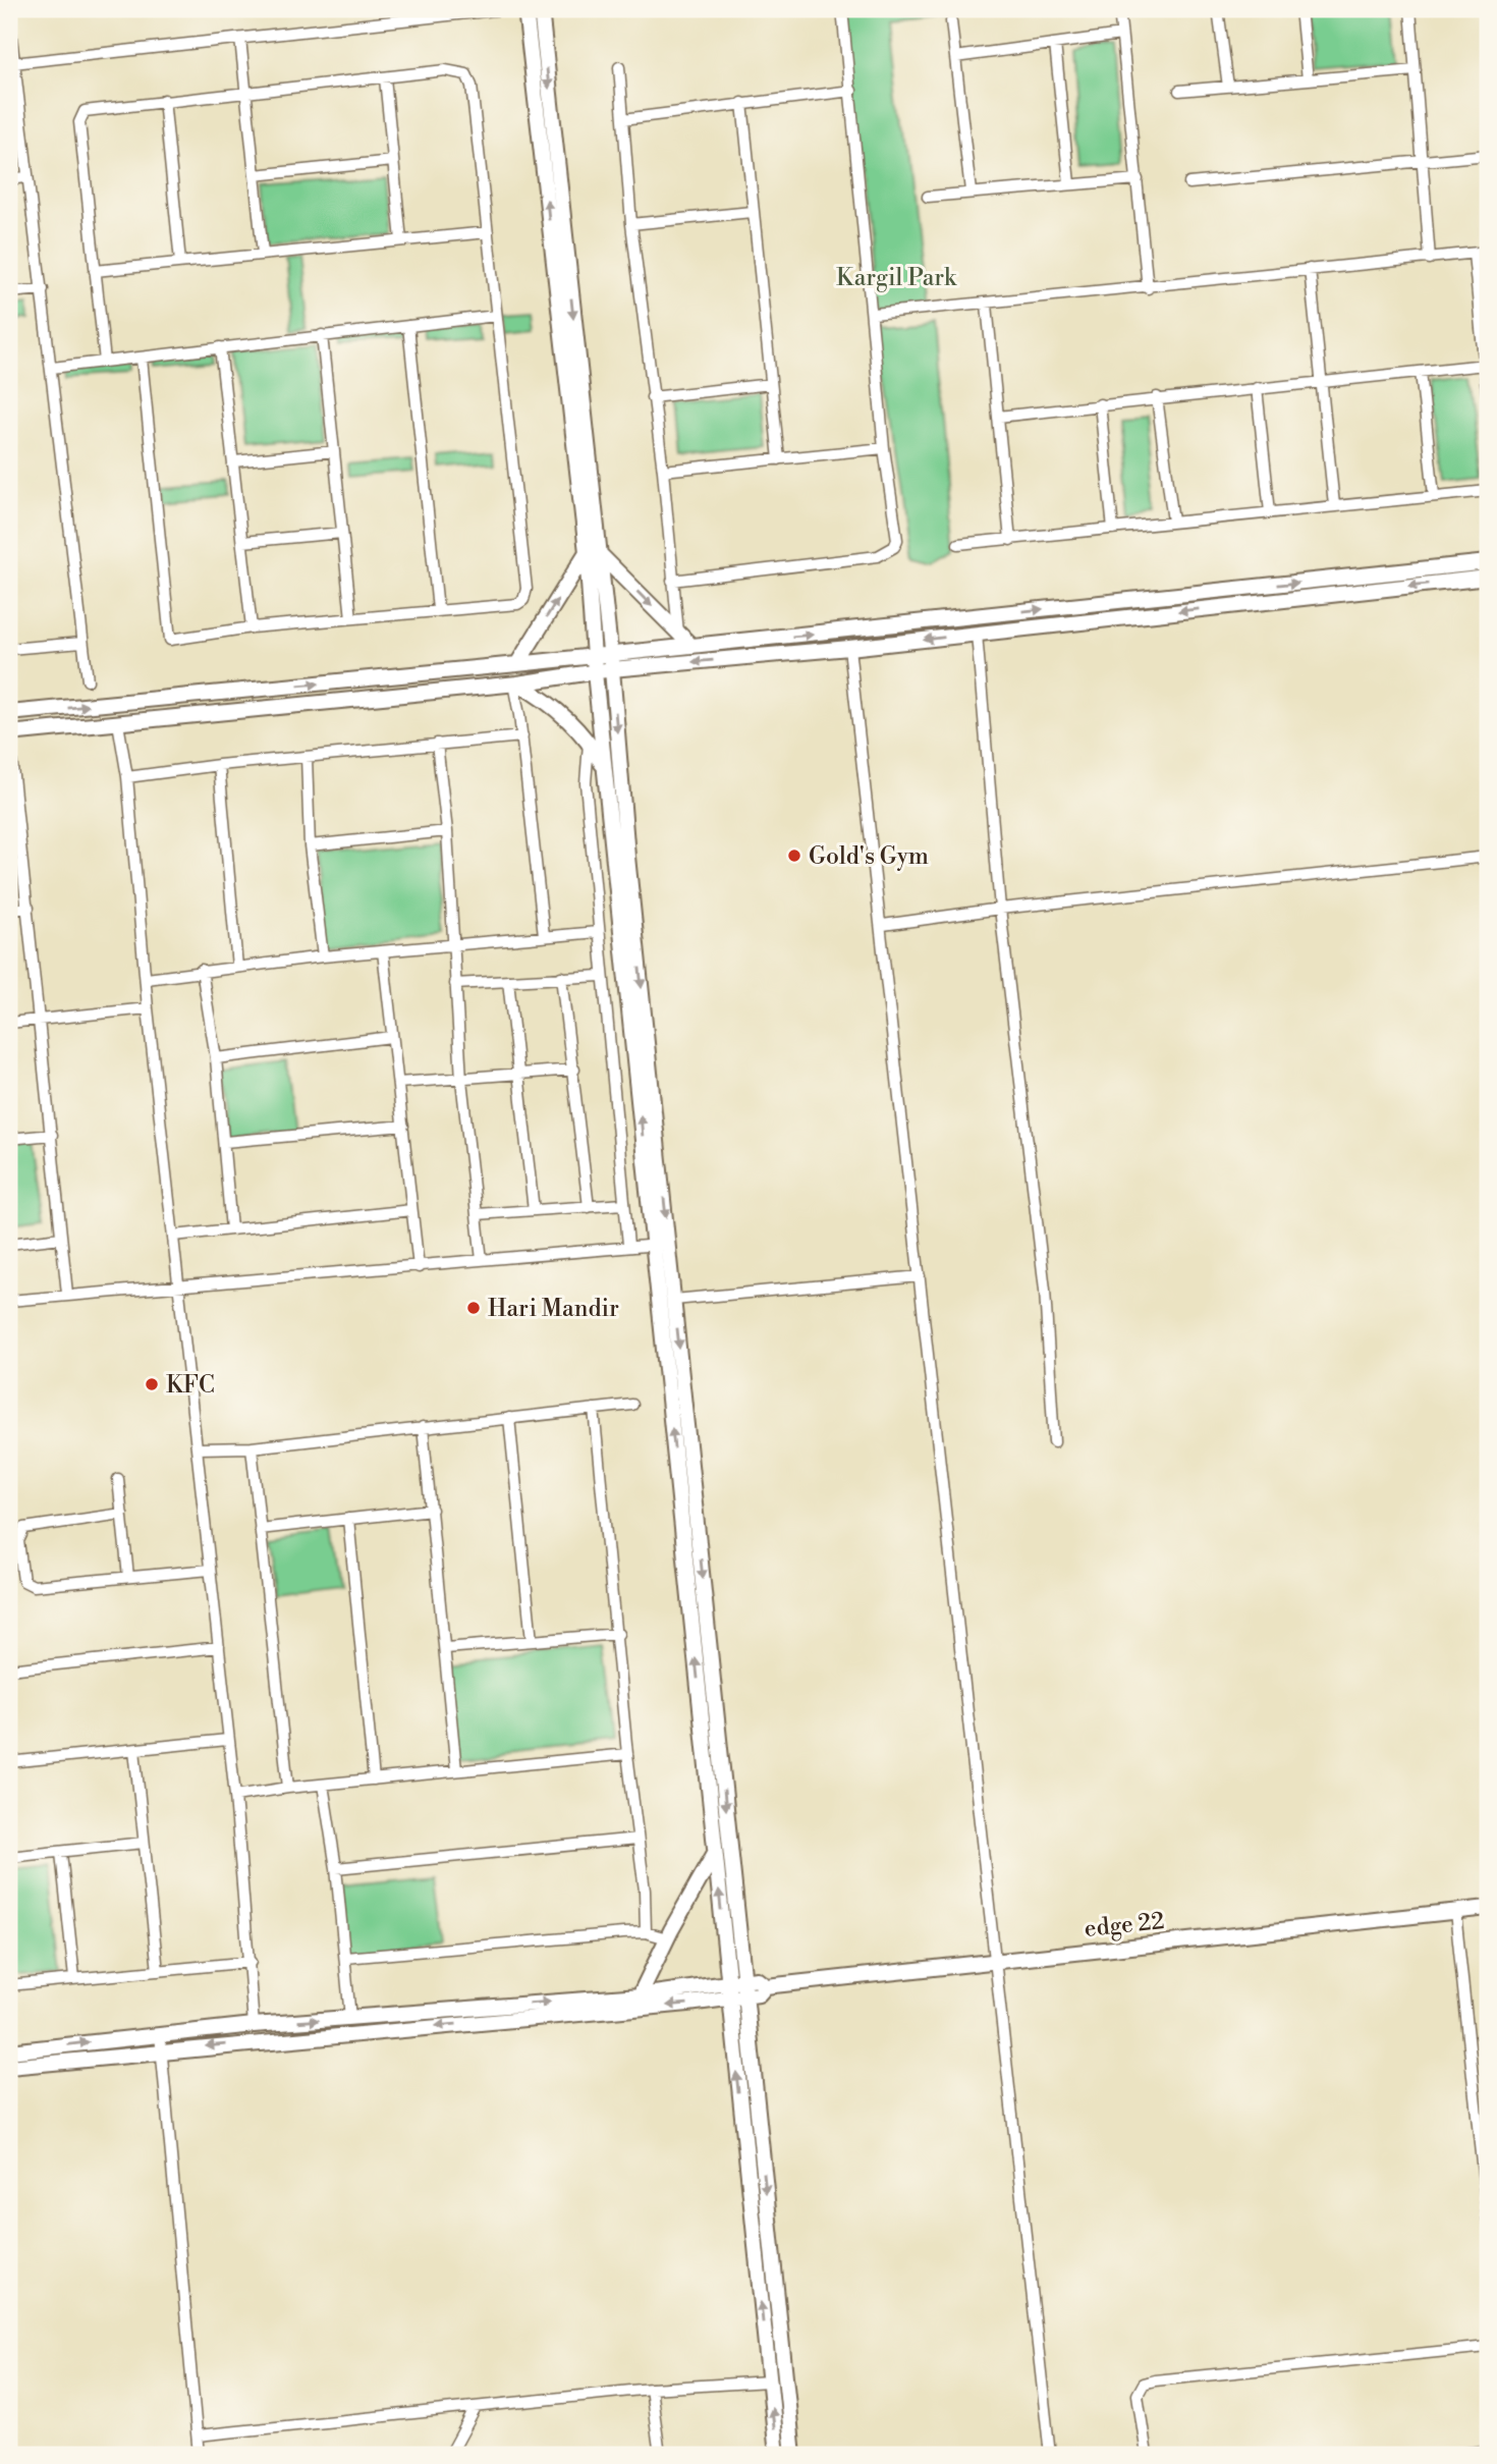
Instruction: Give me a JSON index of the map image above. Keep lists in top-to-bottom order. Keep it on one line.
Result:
{"streets":{"main road":["edge 22"]},"parks":["Kargil Park"],"places":["Gold's Gym","Hari Mandir","KFC"]}
